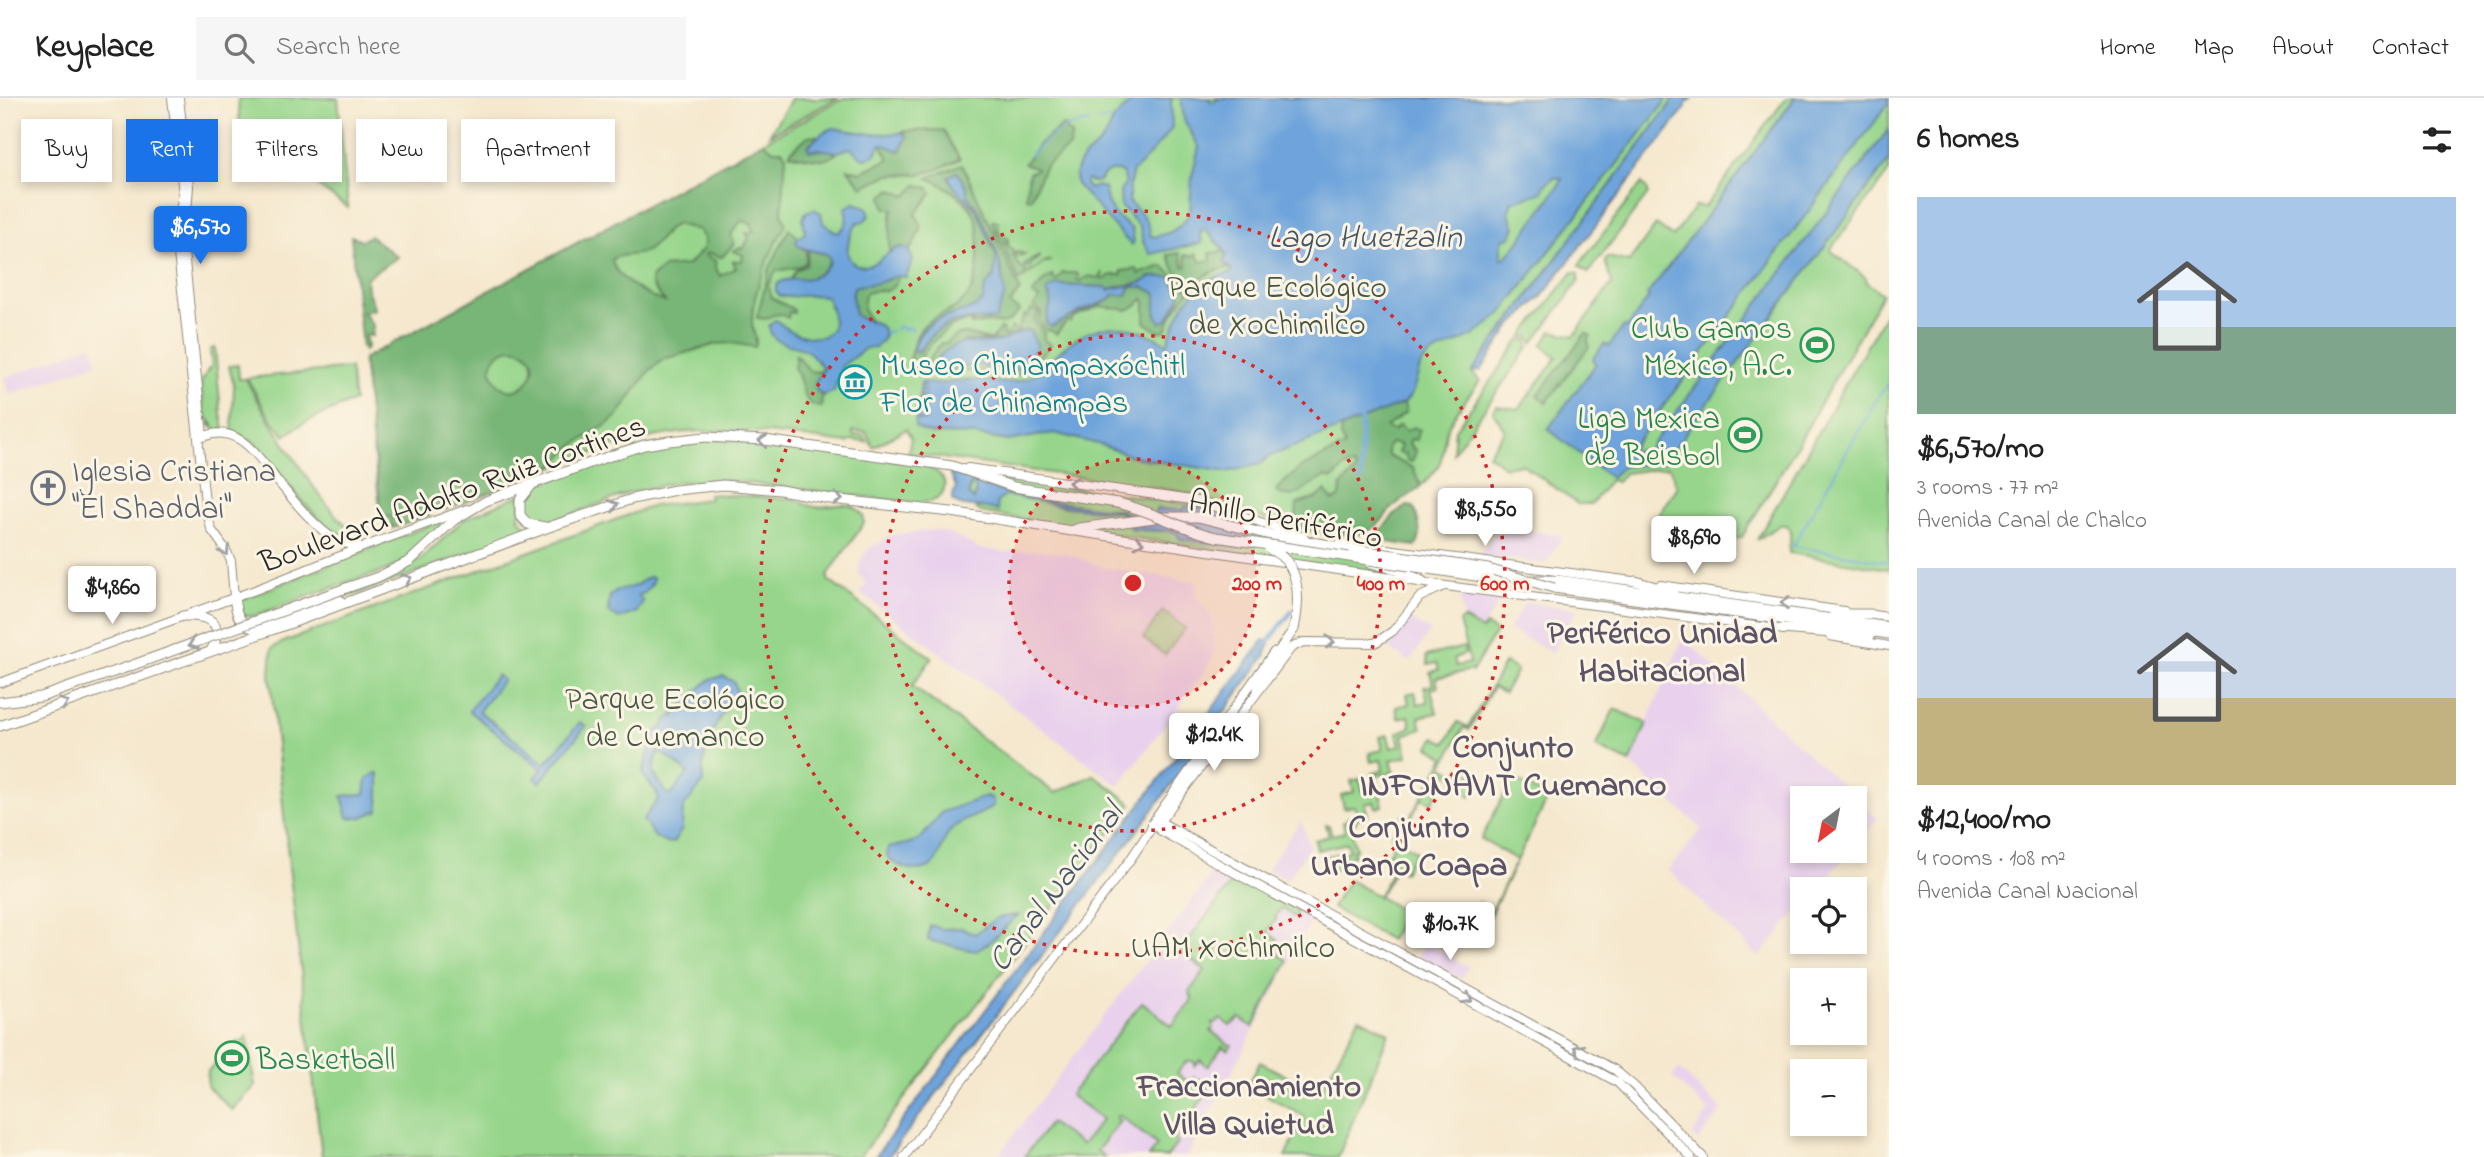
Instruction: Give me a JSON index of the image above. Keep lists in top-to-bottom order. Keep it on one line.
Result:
{"streets":{"highway":["Boulevard Adolfo Ruiz Cortines","Anillo Periférico"]},"crossings":[["Boulevard Adolfo Ruiz Cortines","Anillo Periférico"]],"districts":["Periférico Unidad Habitacional","Conjunto INFONAVIT Cuemanco","Conjunto Urbano Coapa","Fraccionamiento Villa Quietud"],"water":["Lago Huetzalin","Canal Nacional"],"parks":["Parque Ecológico de Xochimilco","Parque Ecológico de Cuemanco","UAM Xochimilco"],"places":{"sports":["Club Gamos México, A.C.","Liga Mexica de Beisbol","Basketball"],"museum":["Museo Chinampaxóchitl Flor de Chinampas"],"church":["Iglesia Cristiana \"El Shaddai\""]},"north":"bottom left","page":{"header":"Keyplace","search":"Search here","nav":["Home","Map","About","Contact"],"heading":"6 homes","chip":["Buy","Rent","Filters","New","Apartment"],"list":[{"name":"$6,570/mo","note":"3 rooms · 77 m² · Avenida Canal de Chalco"},{"name":"$12,400/mo","note":"4 rooms · 108 m² · Avenida Canal Nacional"}],"price":["$6,570","$8,550","$8,690","$4,860","$12.4K","$10.7K"],"map_buttons":["+","−"]},"rings":["200 m","400 m","600 m"]}
